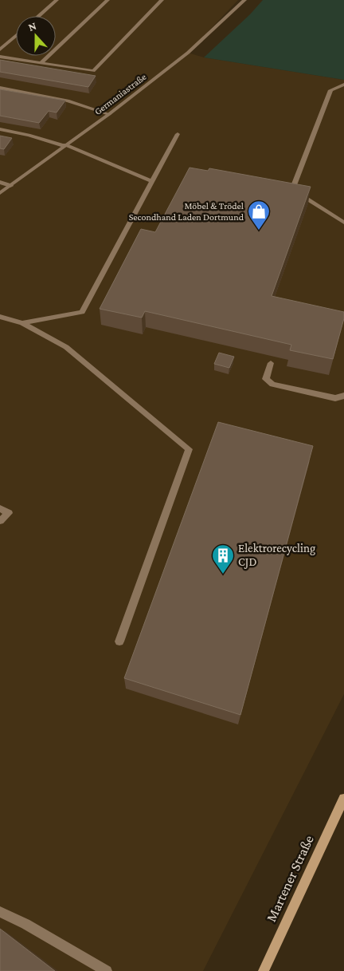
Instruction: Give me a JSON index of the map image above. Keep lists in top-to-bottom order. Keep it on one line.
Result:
{"streets":{"street":["Germaniastraße","Martener Straße"]},"places":{"shop":["Möbel & Trödel Secondhand Laden Dortmund"],"building":["Elektrorecycling CJD"]},"north":"top"}
